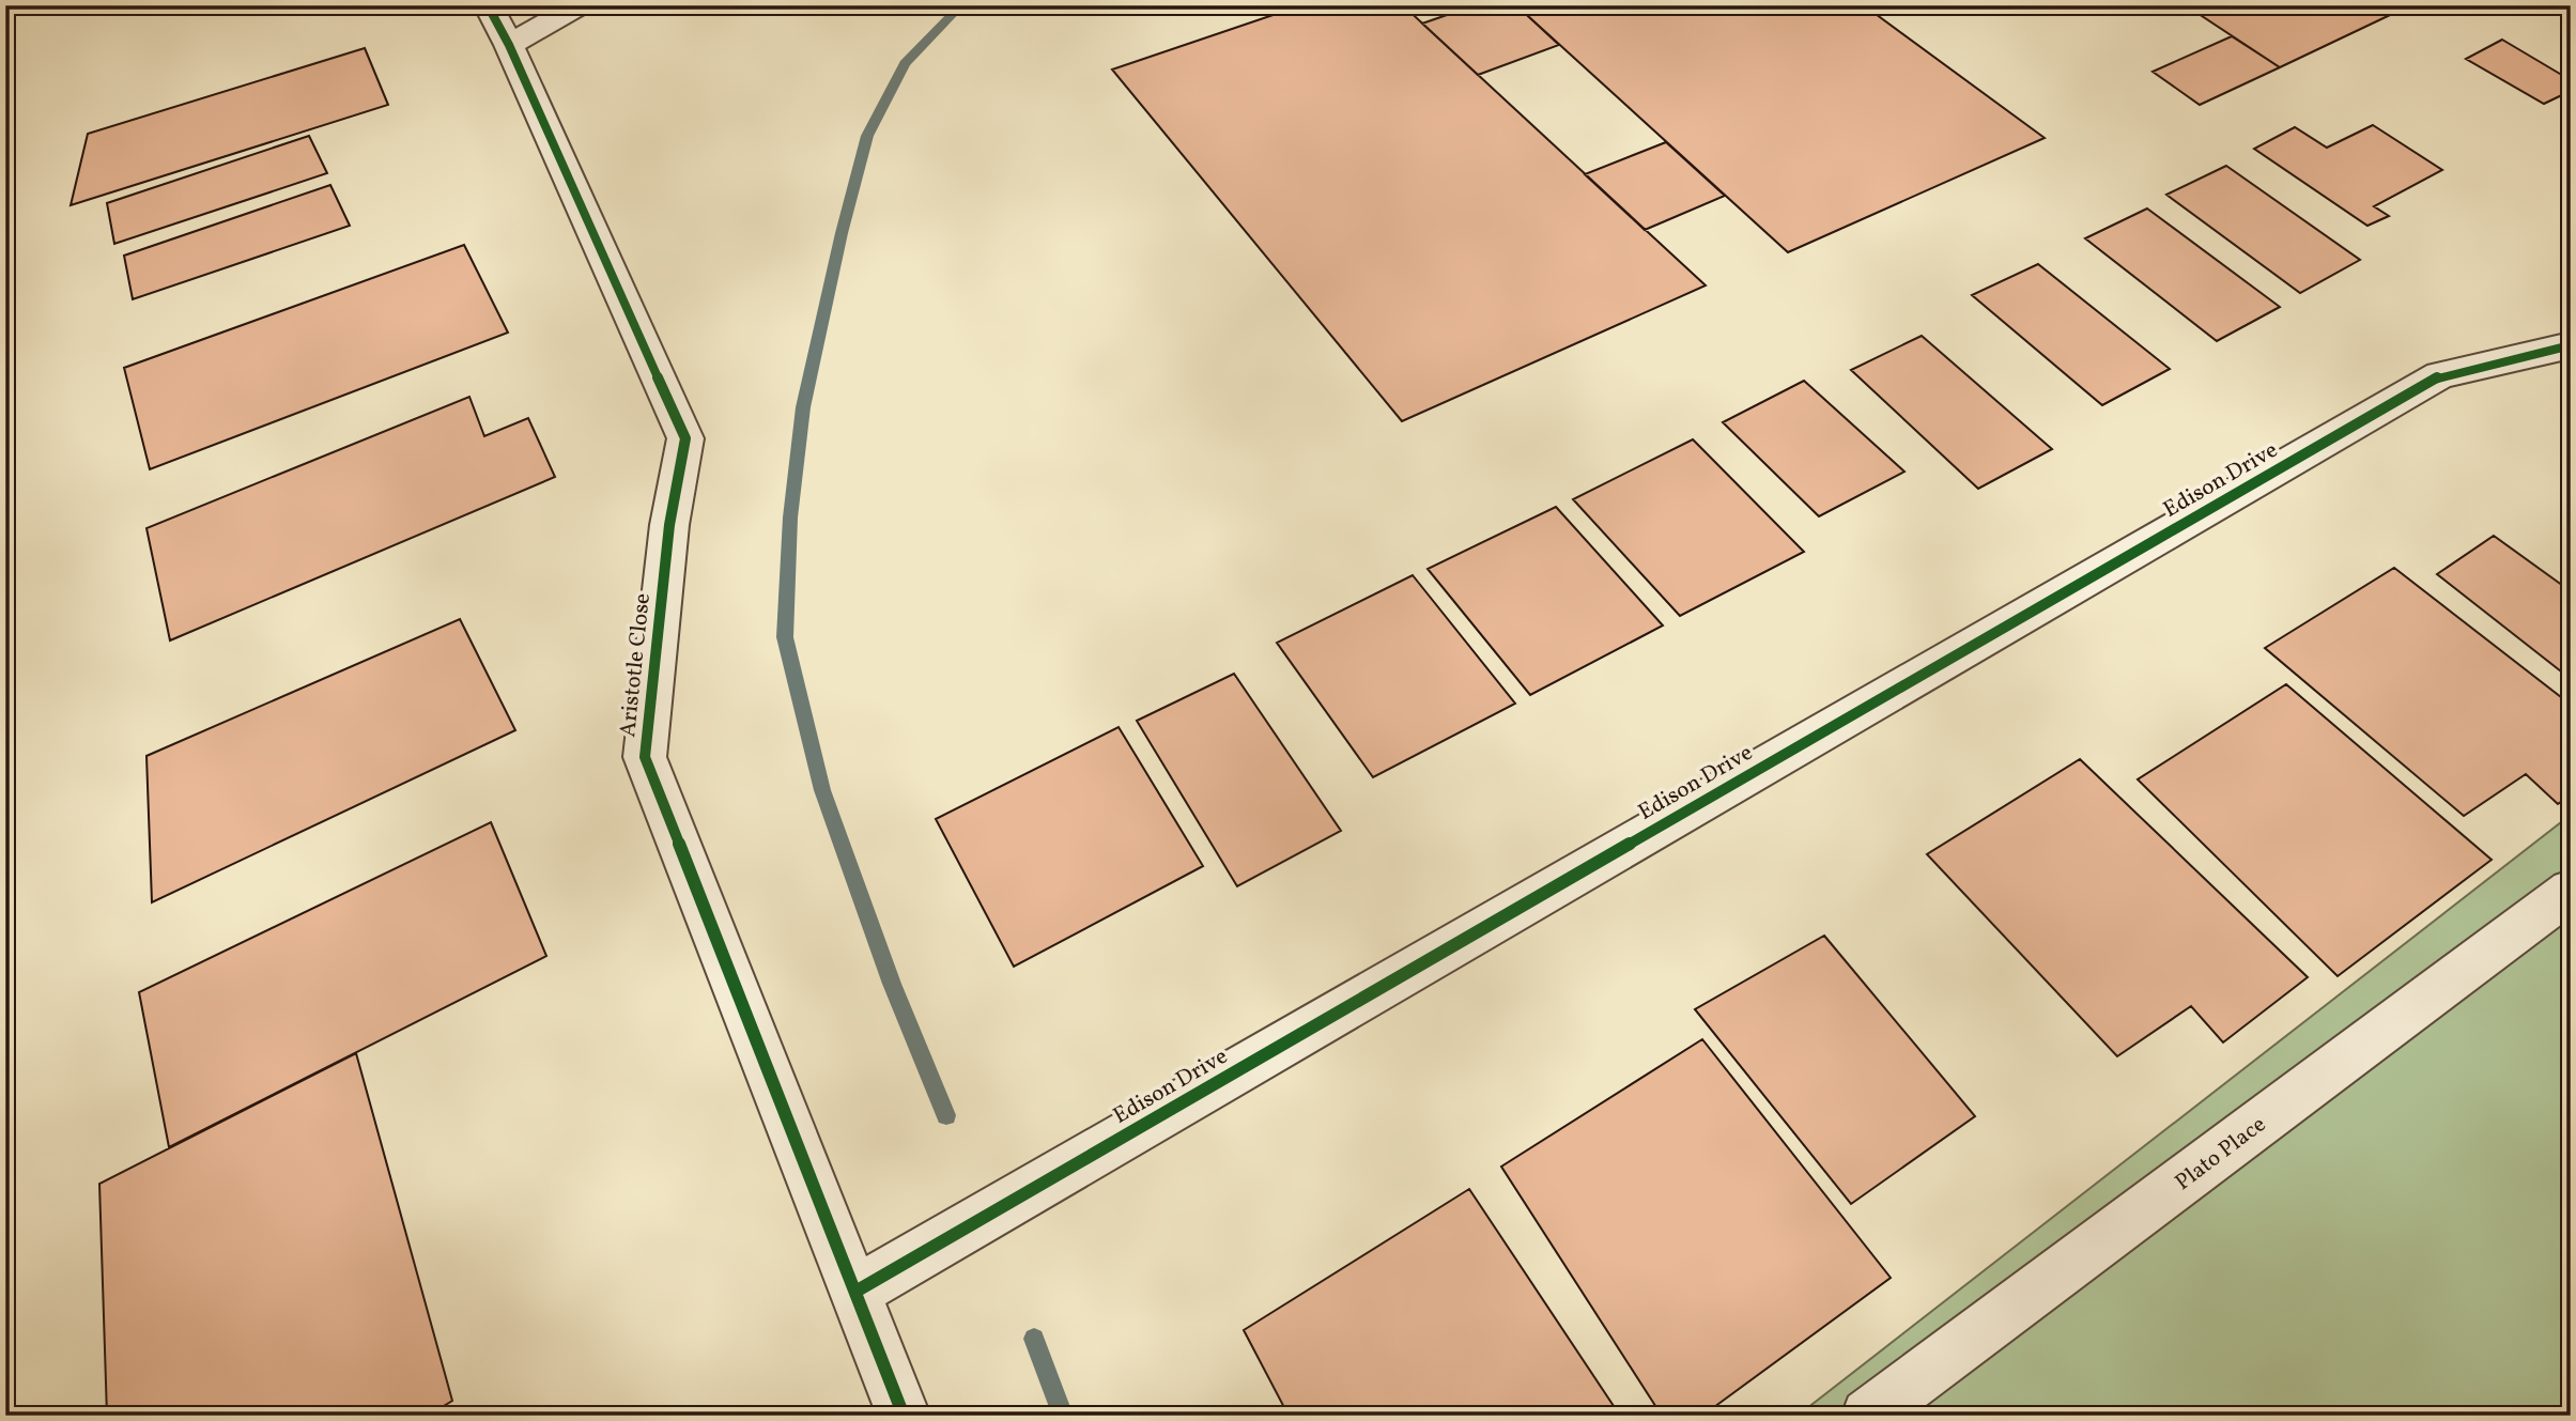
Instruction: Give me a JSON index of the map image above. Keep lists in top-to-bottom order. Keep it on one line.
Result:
{"streets":{"street":["Edison Drive","Aristotle Close","Plato Place"]},"crossings":[["Edison Drive","Aristotle Close"]]}
